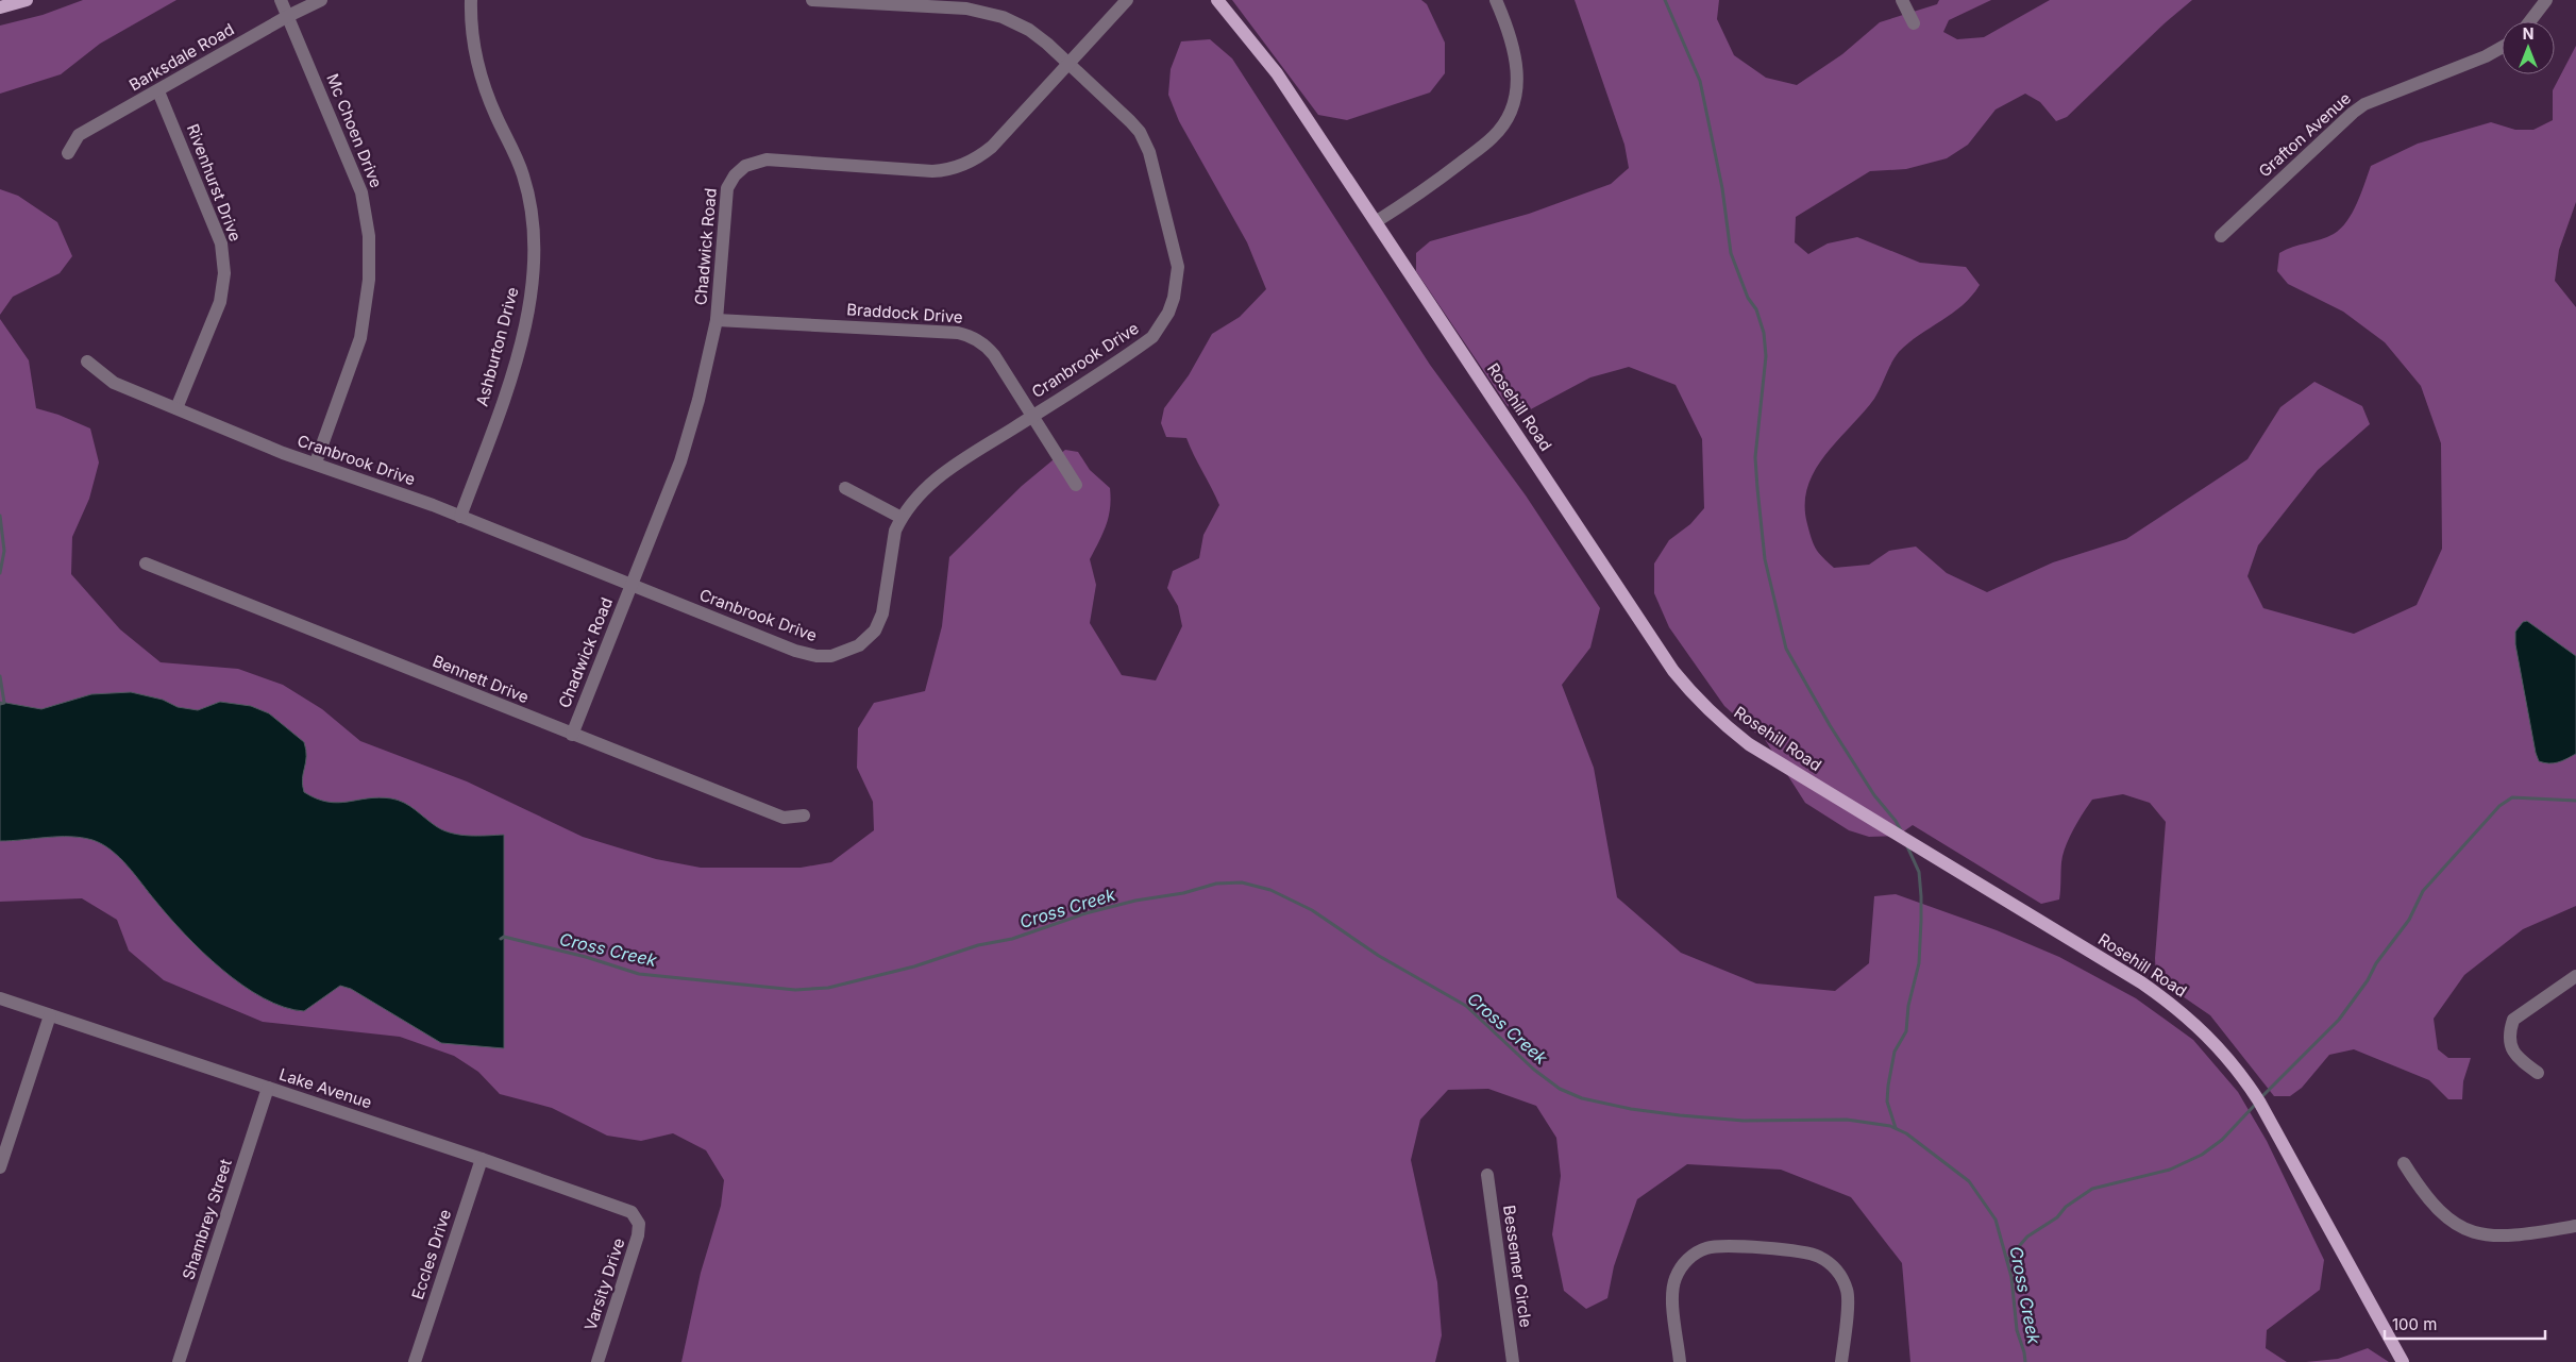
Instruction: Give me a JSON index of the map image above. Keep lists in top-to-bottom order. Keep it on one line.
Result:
{"streets":{"main road":["Rosehill Road"],"street":["Barksdale Road","Mc Choen Drive","Grafton Avenue","Rivenhurst Drive","Chadwick Road","Braddock Drive","Ashburton Drive","Cranbrook Drive","Bennett Drive","Lake Avenue","Shambrey Street","Eccles Drive","Bessemer Circle","Varsity Drive"]},"crossings":[["Barksdale Road","Mc Choen Drive"],["Barksdale Road","Rivenhurst Drive"],["Mc Choen Drive","Cranbrook Drive"],["Rivenhurst Drive","Cranbrook Drive"],["Chadwick Road","Braddock Drive"],["Chadwick Road","Cranbrook Drive"],["Chadwick Road","Bennett Drive"],["Braddock Drive","Cranbrook Drive"],["Ashburton Drive","Cranbrook Drive"],["Lake Avenue","Shambrey Street"],["Lake Avenue","Eccles Drive"],["Lake Avenue","Varsity Drive"]],"water":["Cross Creek"],"scale_bar":"100 m","north":"top"}
